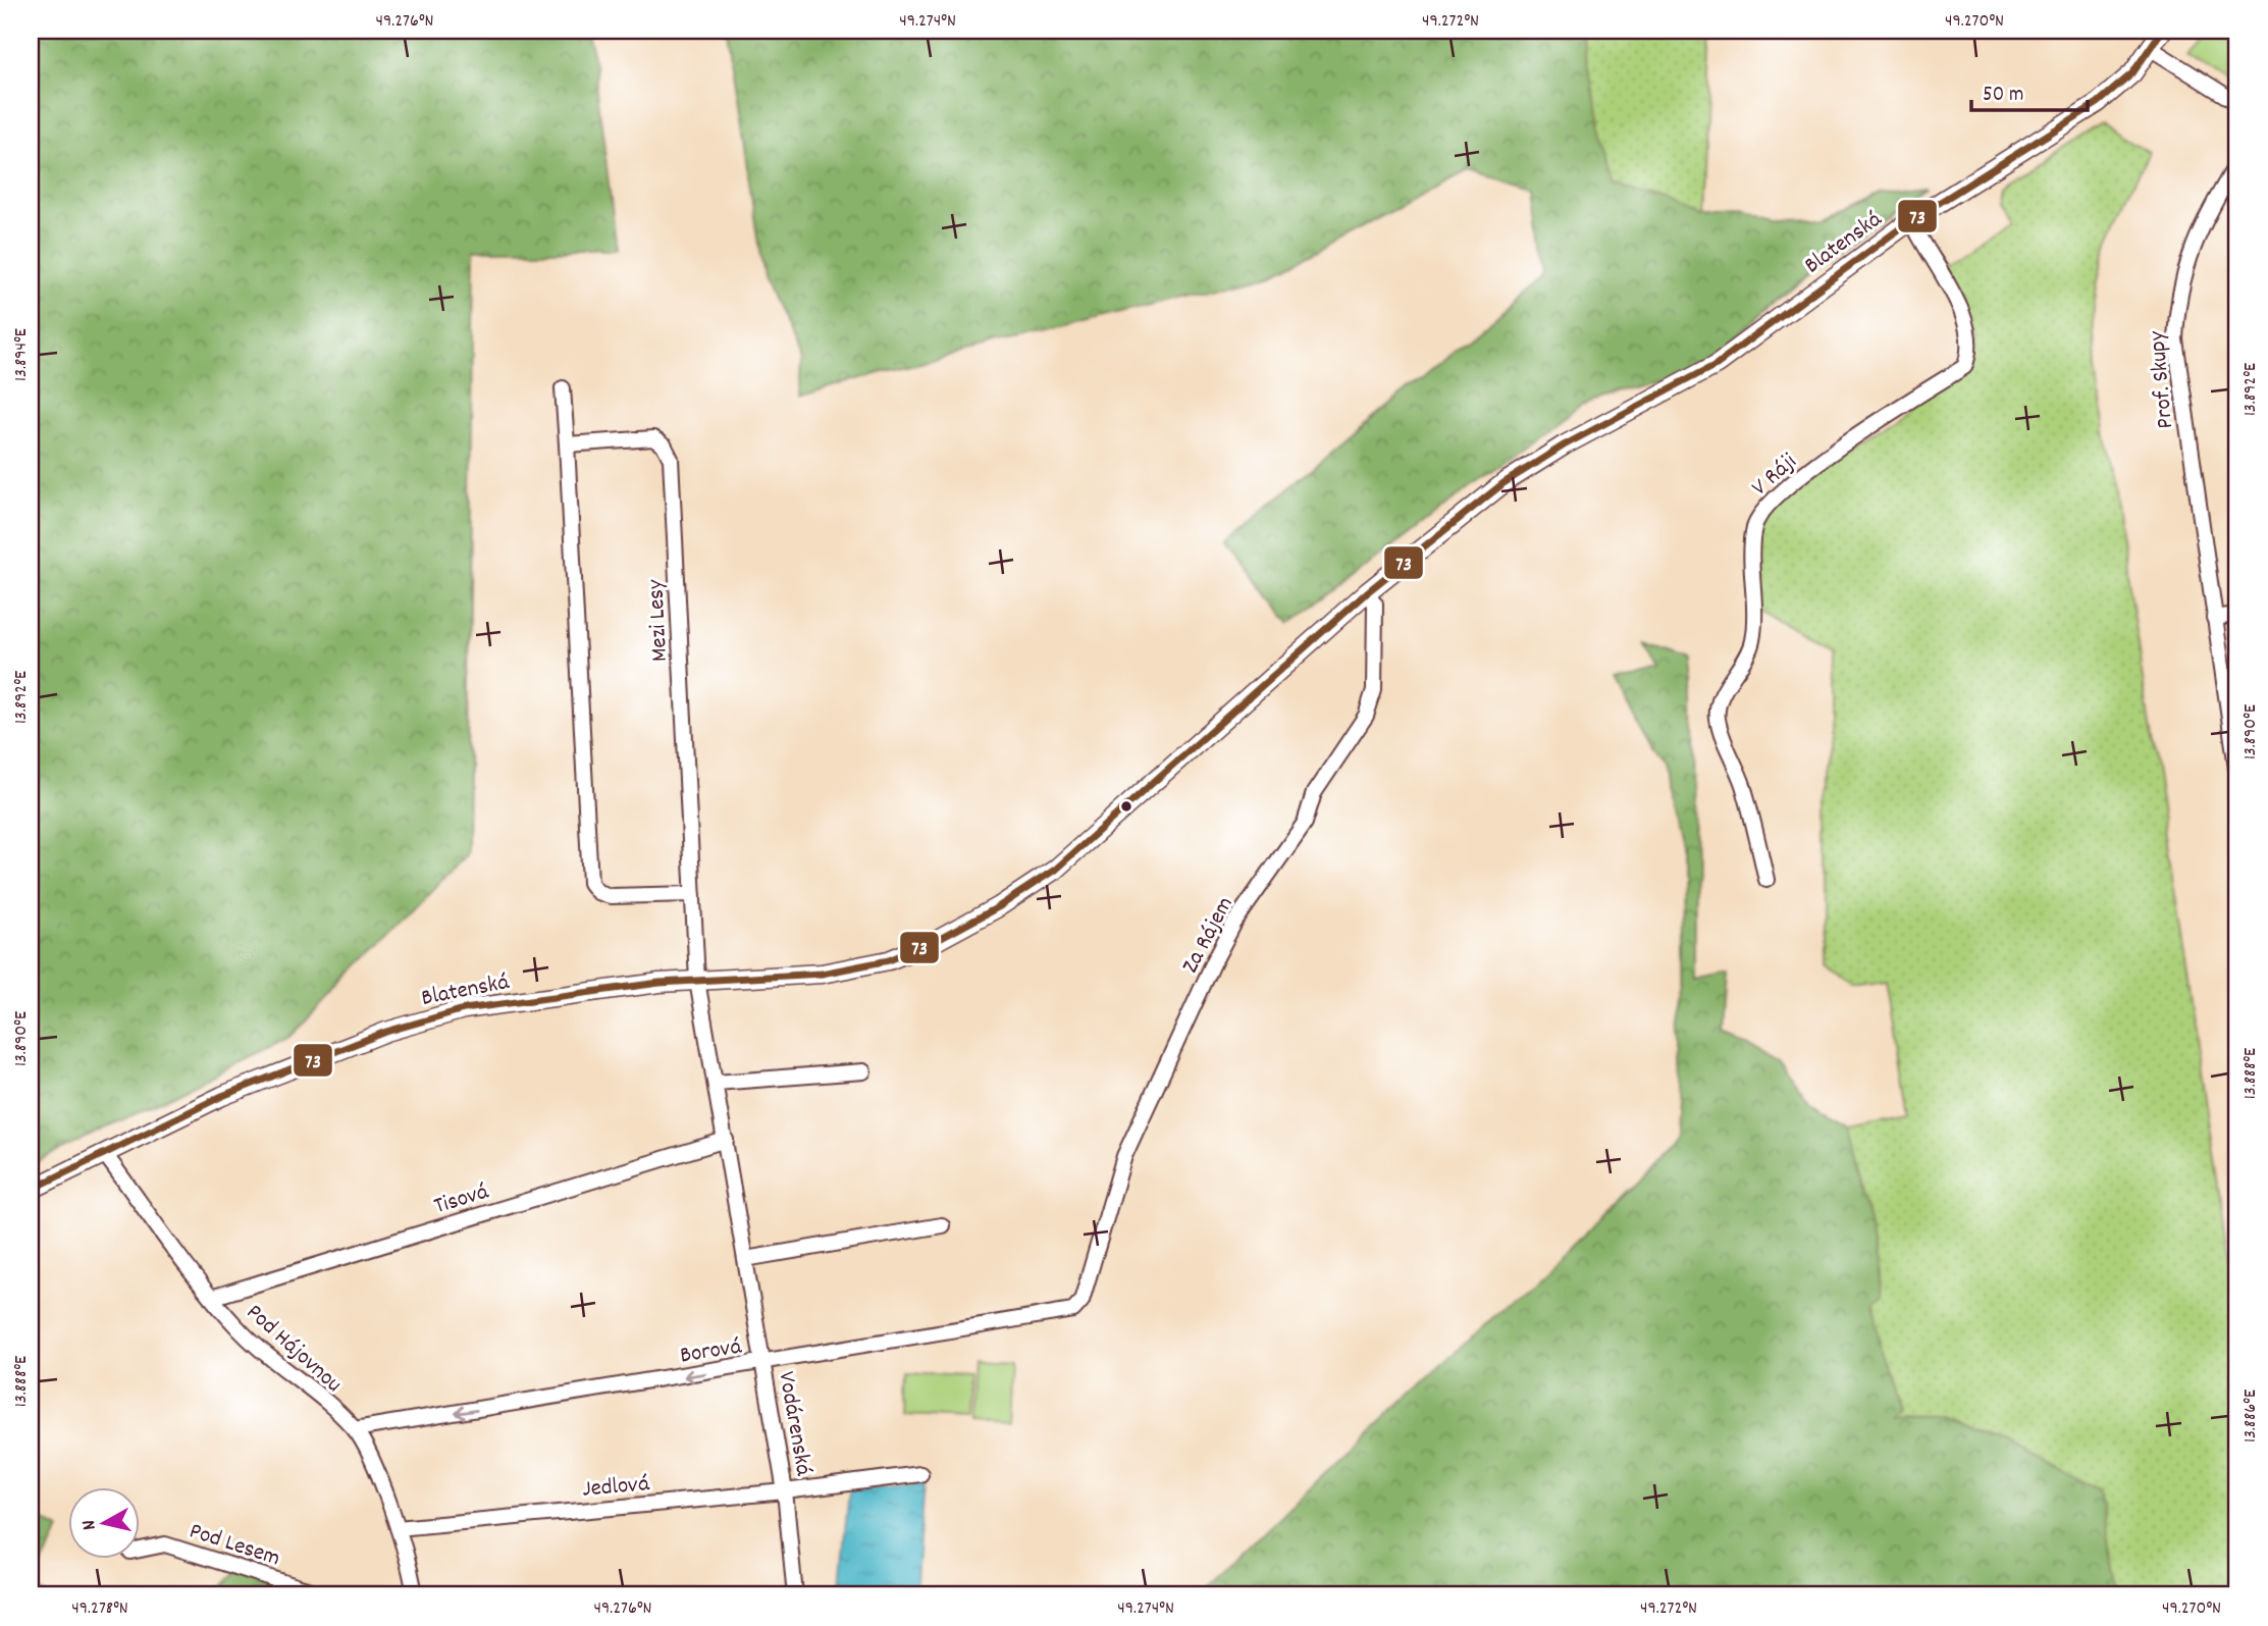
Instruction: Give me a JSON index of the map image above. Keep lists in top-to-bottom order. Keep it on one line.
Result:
{"streets":{"street":["Blatenská","Prof. Skupy","V Ráji","Mezi Lesy","Za Rájem","Tisová","Pod Hájovnou","Borová","Vodárenská","Jedlová","Pod Lesem"]},"crossings":[["Blatenská","V Ráji"],["Blatenská","Mezi Lesy"],["Blatenská","Za Rájem"],["Blatenská","Pod Hájovnou"],["Blatenská","Vodárenská"],["Mezi Lesy","Vodárenská"],["Za Rájem","Borová"],["Tisová","Pod Hájovnou"],["Tisová","Vodárenská"],["Pod Hájovnou","Borová"],["Pod Hájovnou","Jedlová"],["Borová","Vodárenská"],["Vodárenská","Jedlová"]],"one_way":["Borová"],"lines":["transit line 73"],"scale_bar":"50 m","north":"left","coordinates":["49.276°N","49.274°N","49.272°N","49.270°N","13.894°E","13.892°E","13.890°E","13.888°E","13.886°E","49.278°N"]}
